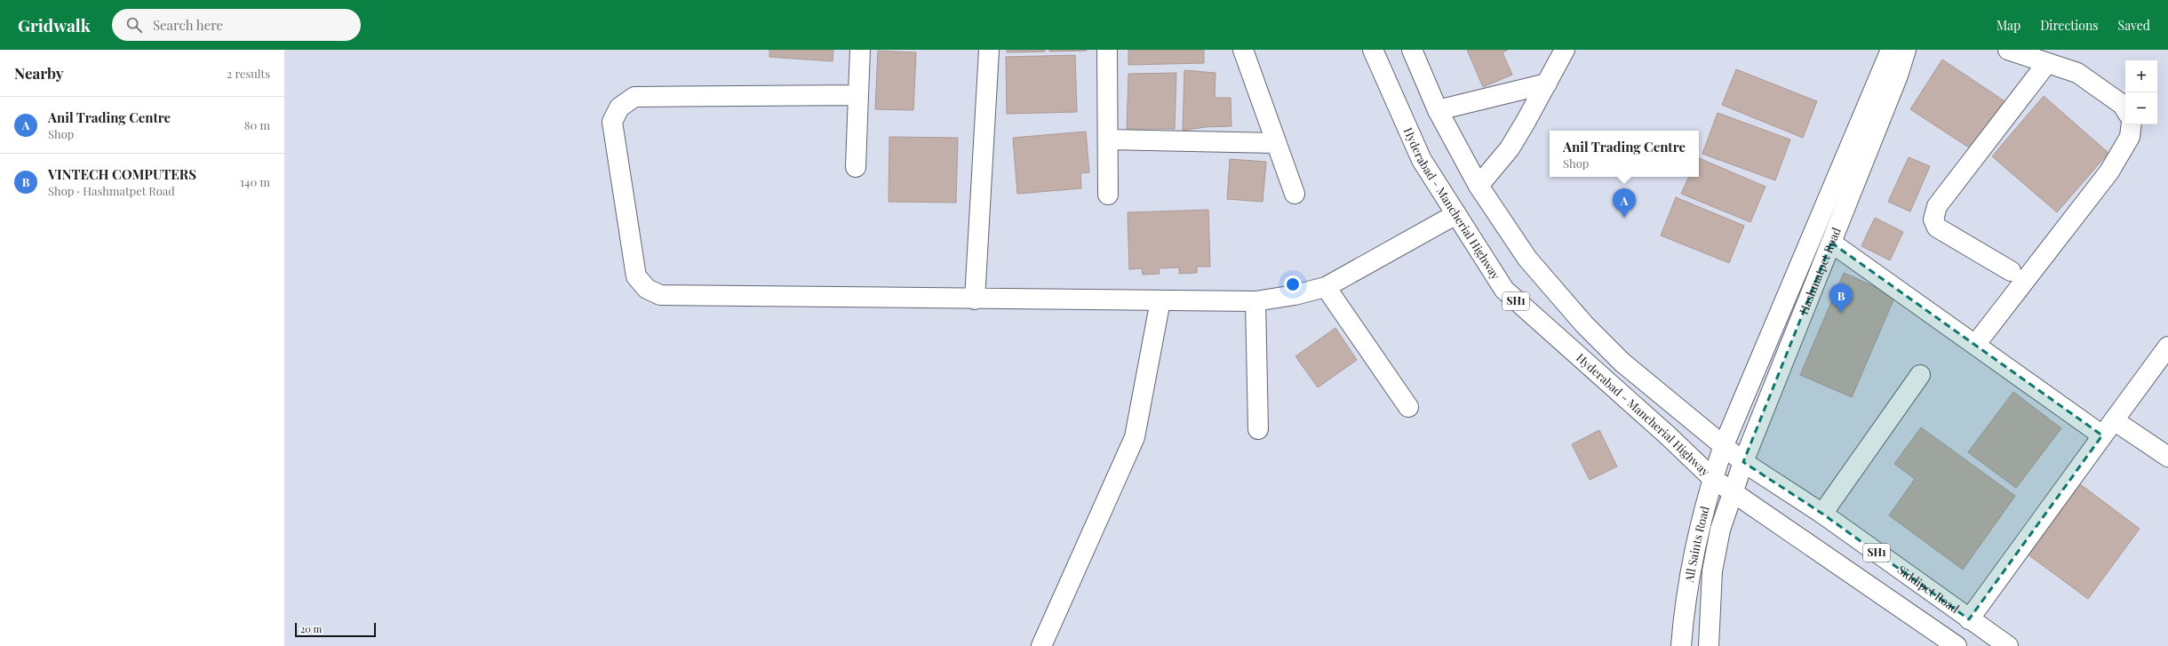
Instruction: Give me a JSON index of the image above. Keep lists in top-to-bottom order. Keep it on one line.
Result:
{"streets":{"street":["Hyderabad - Mancherial Highway","Hashmatpet Road","SH1","All Saints Road","Siddipet Road"]},"crossings":[["Hyderabad - Mancherial Highway","Hashmatpet Road"],["Hyderabad - Mancherial Highway","SH1"],["Hyderabad - Mancherial Highway","All Saints Road"],["Hashmatpet Road","SH1"],["Hashmatpet Road","All Saints Road"],["Hashmatpet Road","Siddipet Road"],["SH1","All Saints Road"],["SH1","Siddipet Road"]],"scale_bar":"20 m","page":{"header":"Gridwalk","search":"Search here","nav":["Map","Directions","Saved"],"heading":["Nearby","2 results"],"map_buttons":["+","−"],"list":[{"mark":"A","name":"Anil Trading Centre","note":"Shop","value":"80 m"},{"mark":"B","name":"VINTECH COMPUTERS","note":"Shop · Hashmatpet Road","value":"140 m"}],"popup":["Anil Trading Centre","Shop"],"pins":["A","B"],"scale":"20 m"}}
